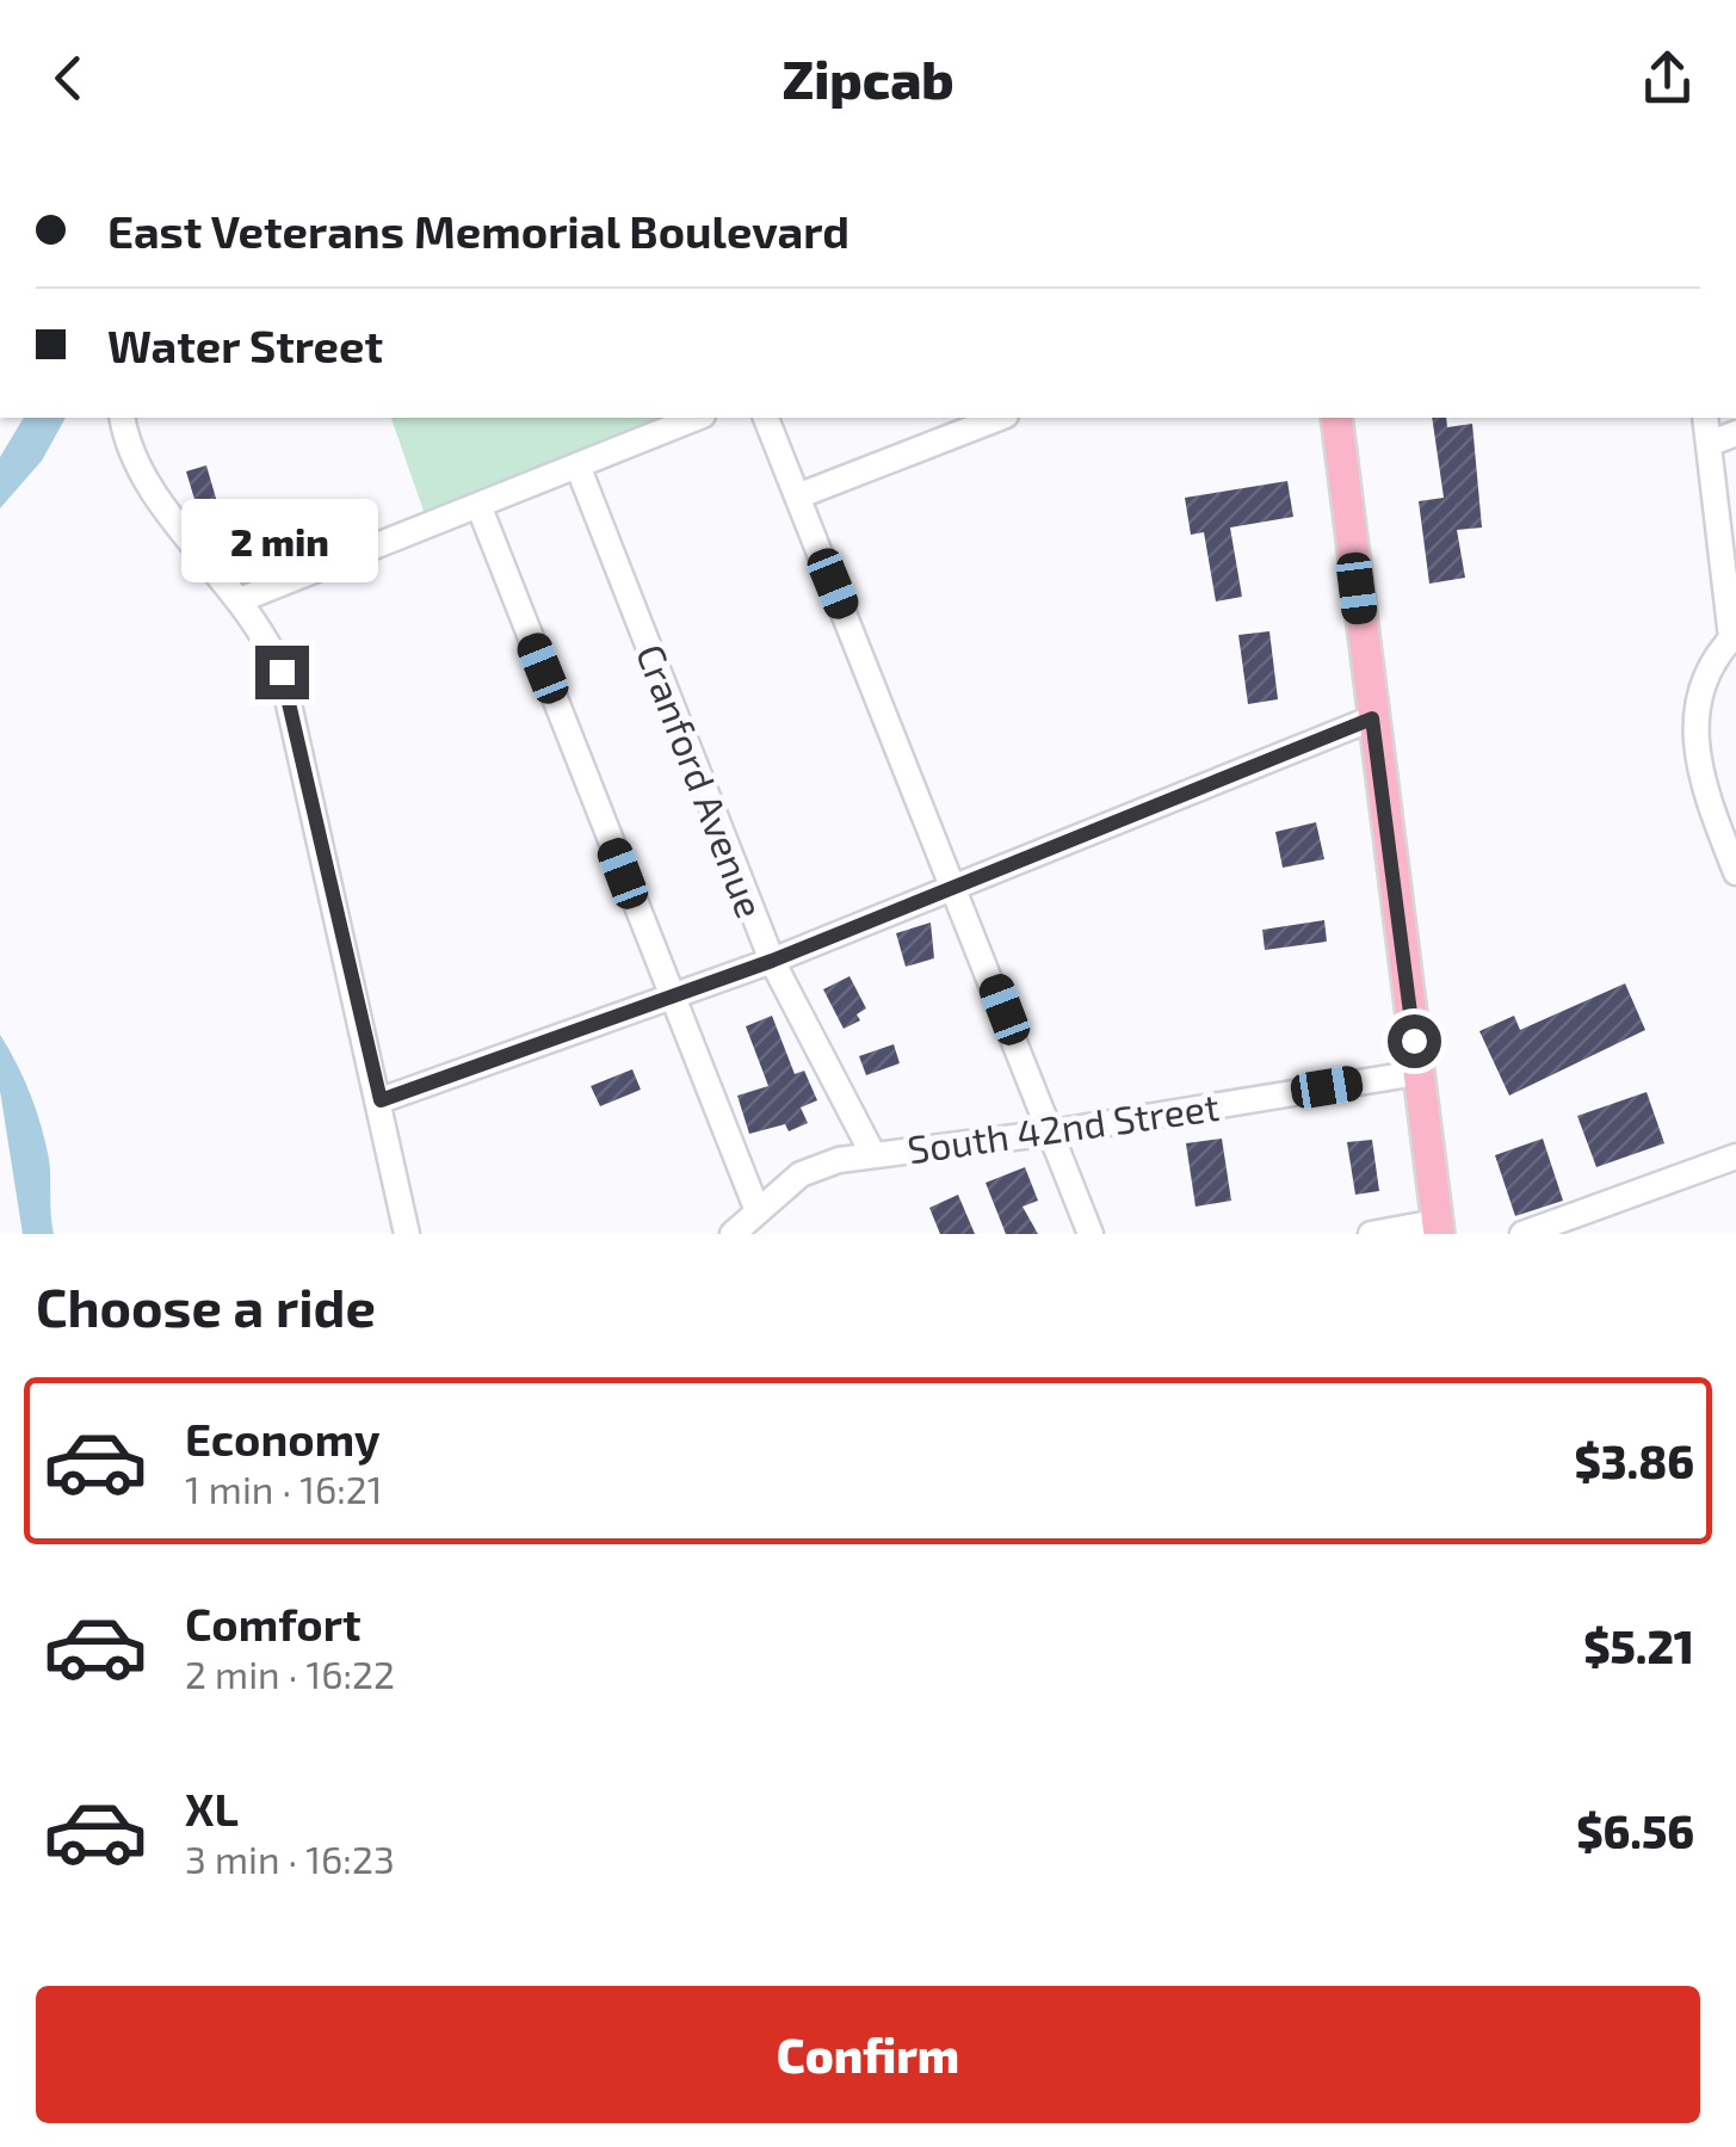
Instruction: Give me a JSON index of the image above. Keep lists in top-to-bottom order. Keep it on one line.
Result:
{"streets":{"street":["Cranford Avenue","South 42nd Street"]},"crossings":[["Cranford Avenue","South 42nd Street"]],"page":{"header":"Zipcab","banner":["East Veterans Memorial Boulevard","Water Street"],"bubble":"2 min","heading":"Choose a ride","list":[{"name":"Economy","note":"1 min · 16:21","value":"$3.86"},{"name":"Comfort","note":"2 min · 16:22","value":"$5.21"},{"name":"XL","note":"3 min · 16:23","value":"$6.56"}],"buttons":"Confirm"}}
